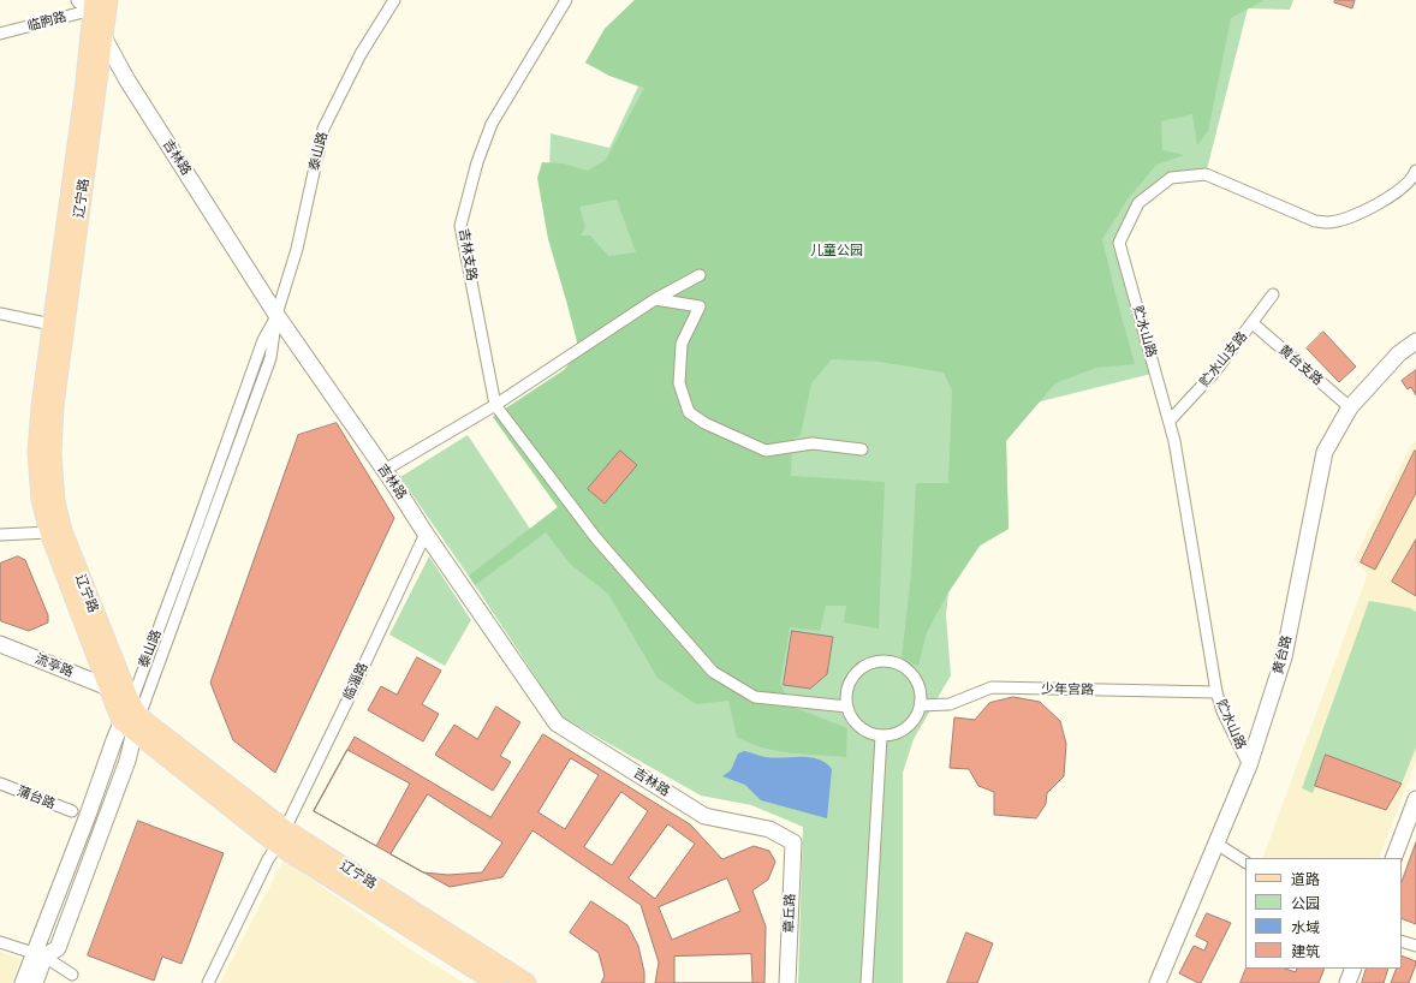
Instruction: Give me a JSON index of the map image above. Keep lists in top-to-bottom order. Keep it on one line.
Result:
{"streets":{"main road":["辽宁路"],"street":["临朐路","泰山路","吉林路","吉林支路","贮水山路","贮水山支路","黄台支路","黄台路","流亭路","临淄路","少年宫路","蒲台路","章丘路"]},"crossings":[["临朐路","吉林路"],["临朐路","辽宁路"],["泰山路","吉林路"],["泰山路","辽宁路"],["吉林路","辽宁路"],["吉林路","临淄路"],["吉林路","章丘路"],["辽宁路","流亭路"],["辽宁路","临淄路"],["贮水山路","贮水山支路"],["贮水山路","黄台路"],["贮水山路","少年宫路"],["贮水山支路","黄台支路"],["黄台支路","黄台路"]],"parks":["儿童公园"],"legend":["道路","公园","水域","建筑"]}
